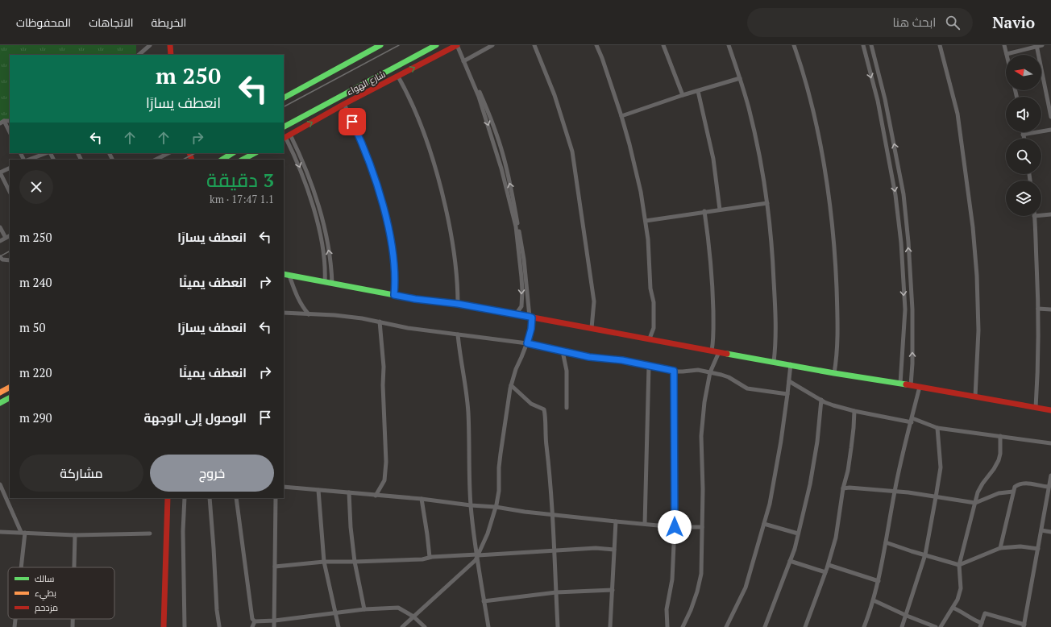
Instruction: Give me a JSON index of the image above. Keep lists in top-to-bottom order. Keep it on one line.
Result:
{"streets":{"street":["شارع الهواء"]},"legend":["سالك","بطيء","مزدحم"],"north":"left","page":{"header":"Navio","search":"ابحث هنا","nav":["الخريطة","الاتجاهات","المحفوظات"],"turn":["250 m","انعطف يسارًا"],"heading":["3 دقيقة","1.1 km · 17:47"],"list":[{"name":"انعطف يسارًا","value":"250 m"},{"name":"انعطف يمينًا","value":"240 m"},{"name":"انعطف يسارًا","value":"50 m"},{"name":"انعطف يمينًا","value":"220 m"},{"name":"الوصول إلى الوجهة","value":"290 m"}],"buttons":["خروج","مشاركة"]}}
